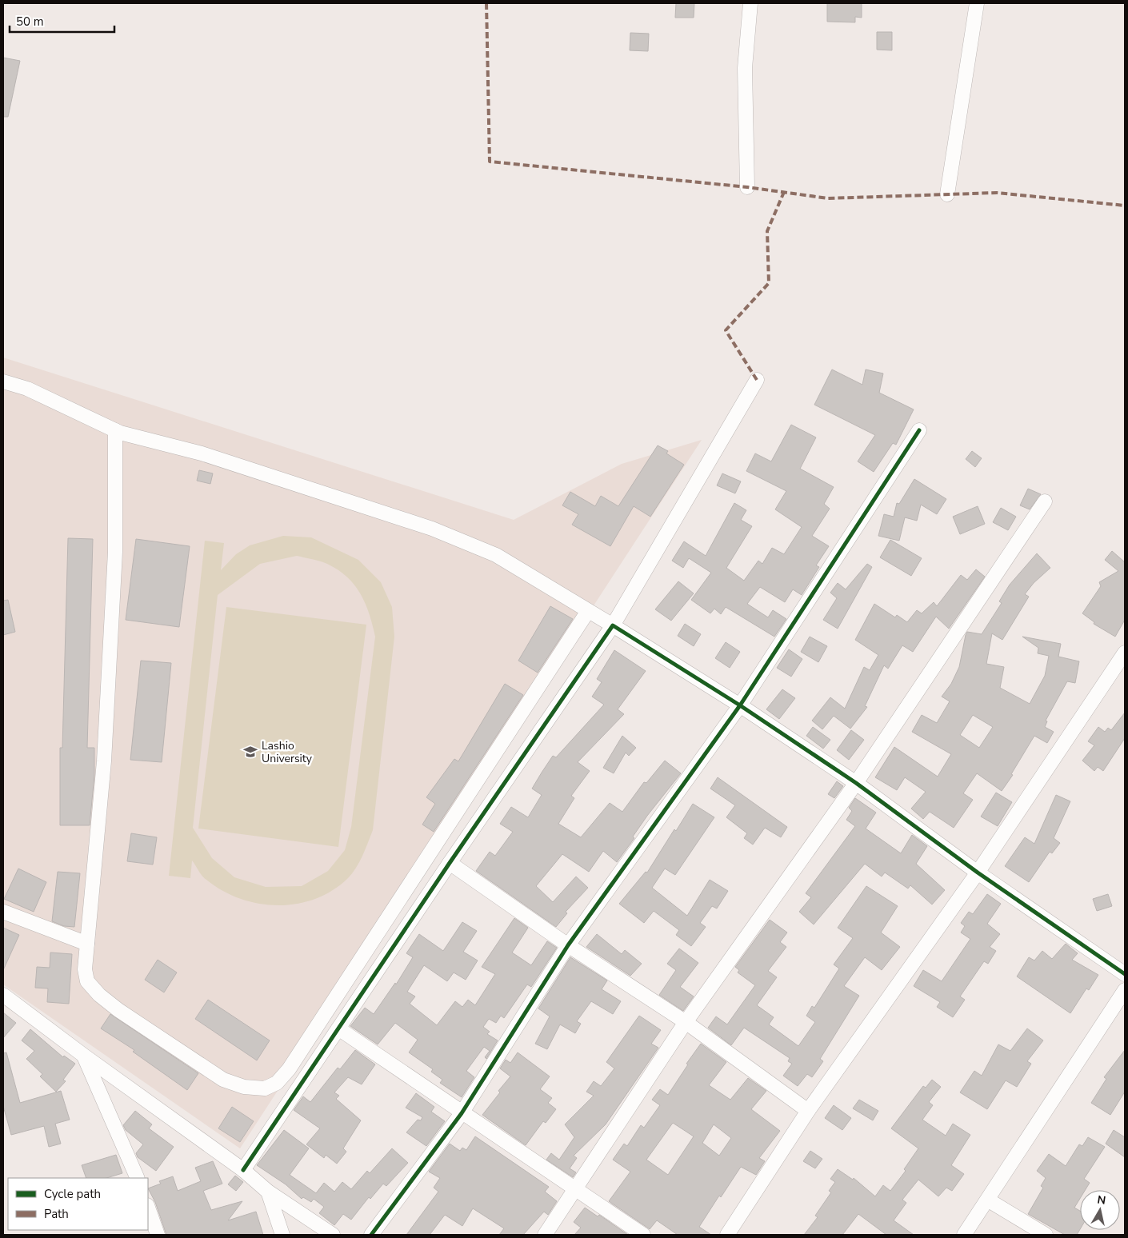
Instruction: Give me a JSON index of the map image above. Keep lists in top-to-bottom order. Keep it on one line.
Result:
{"places":{"school or university":["Lashio University"]},"legend":["Cycle path","Path"],"scale_bar":"50 m","north":"top"}
